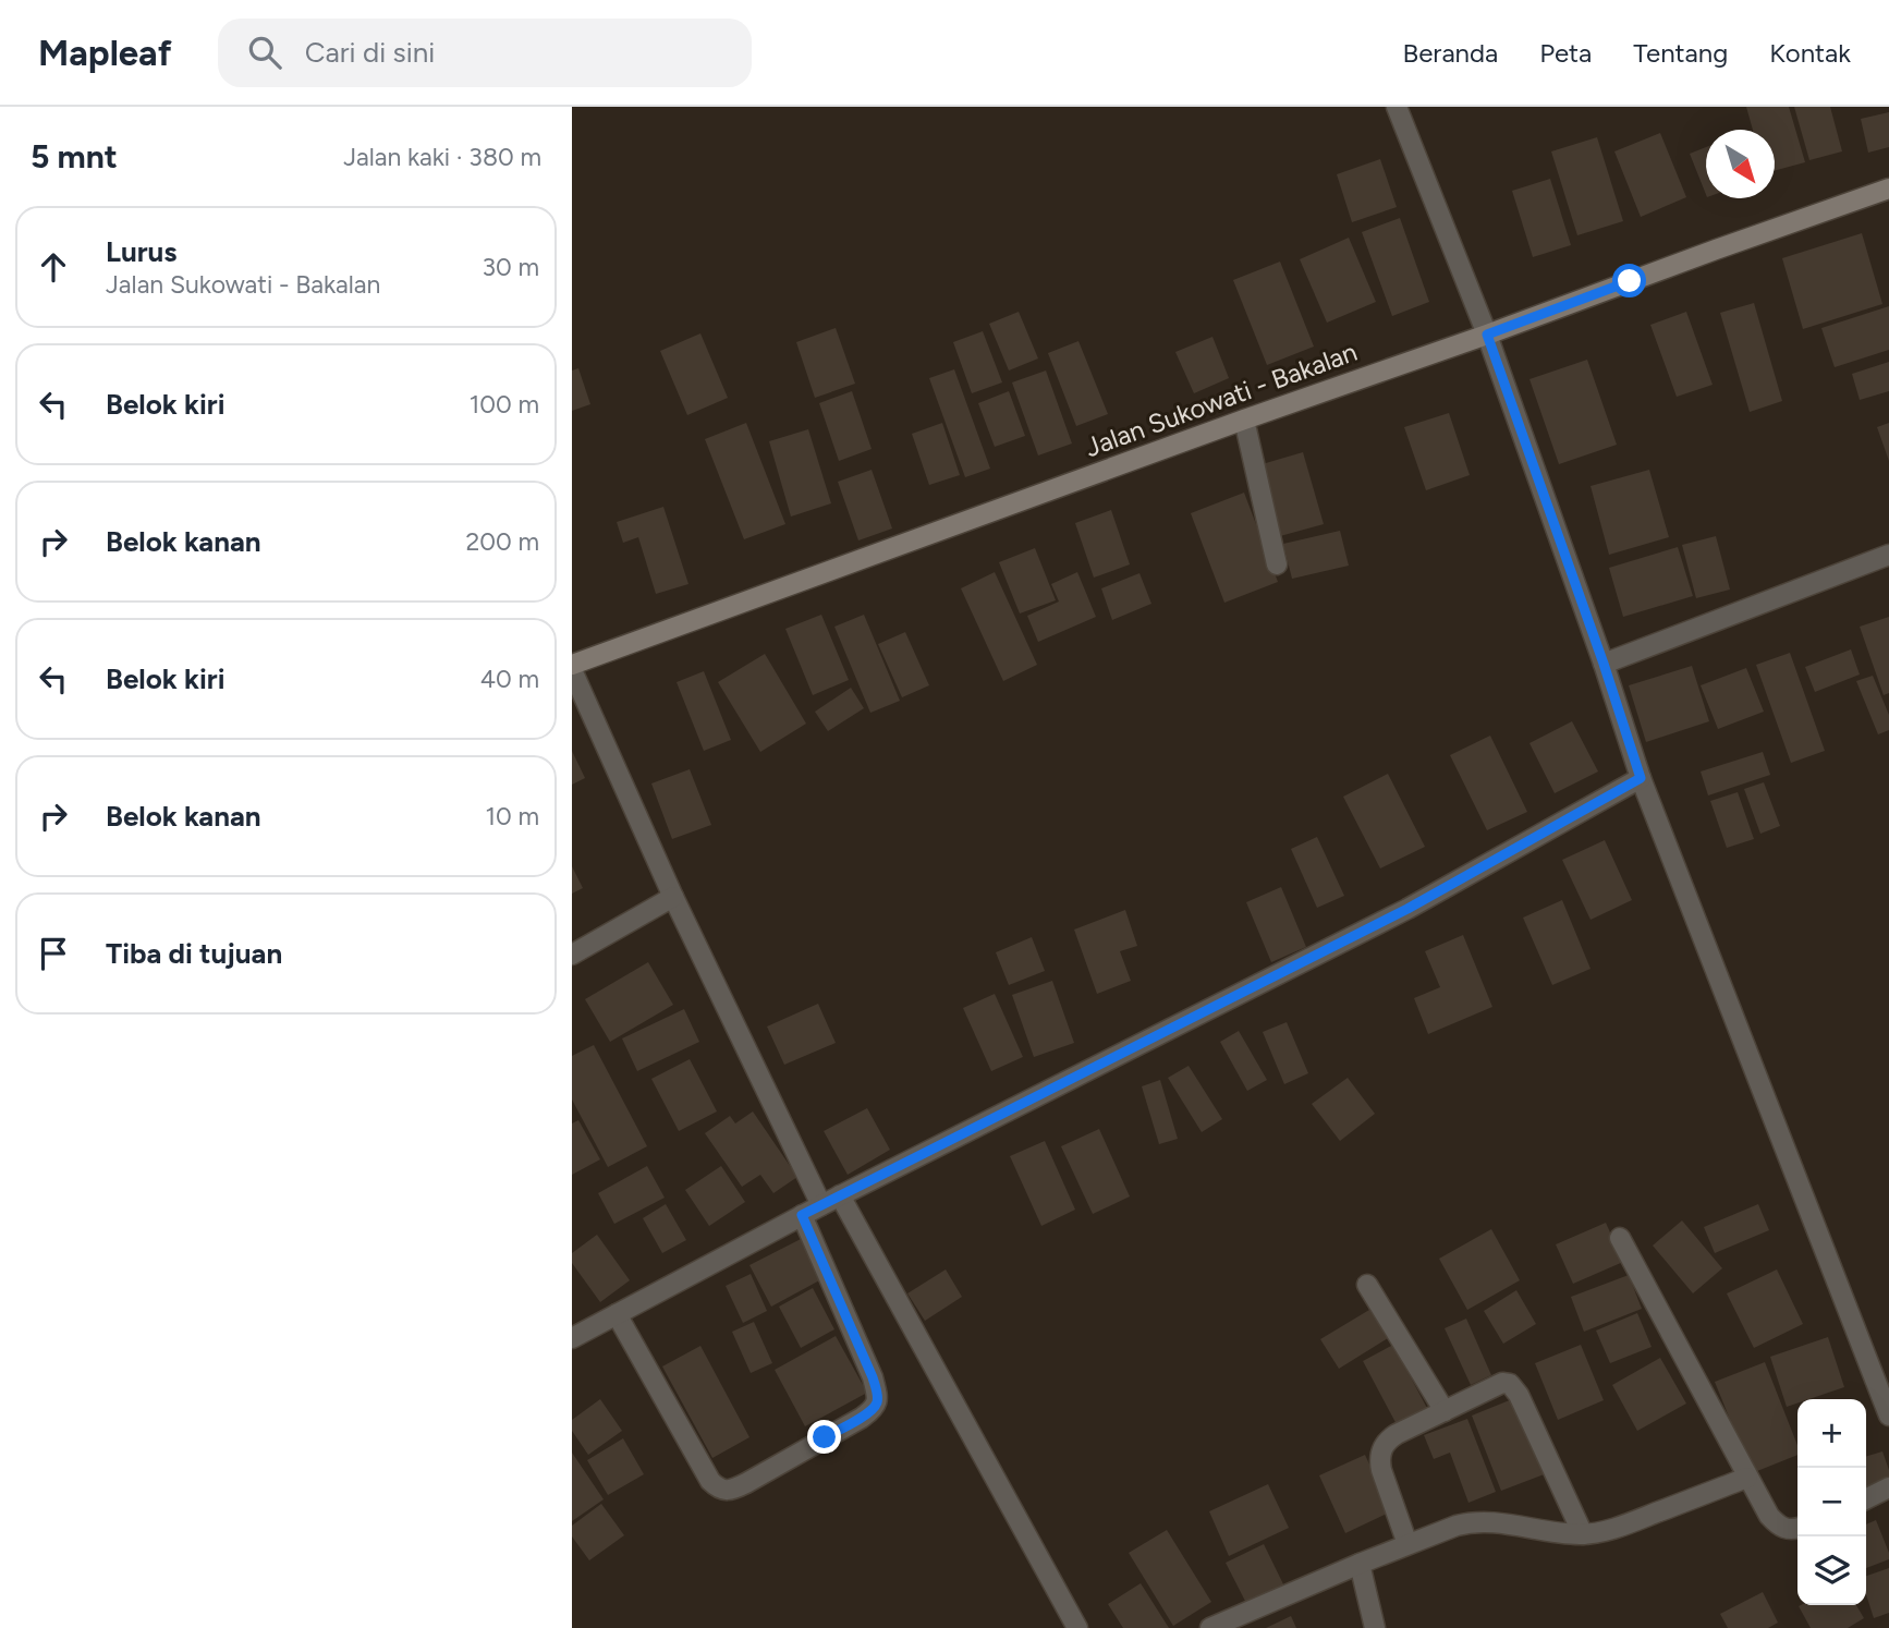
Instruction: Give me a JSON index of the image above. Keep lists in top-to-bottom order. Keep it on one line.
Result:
{"streets":{"street":["Jalan Sukowati - Bakalan"]},"north":"bottom right","page":{"header":"Mapleaf","search":"Cari di sini","nav":["Beranda","Peta","Tentang","Kontak"],"heading":["5 mnt","Jalan kaki · 380 m"],"list":[["Lurus","Jalan Sukowati - Bakalan","30 m"],["Belok kiri","100 m"],["Belok kanan","200 m"],["Belok kiri","40 m"],["Belok kanan","10 m"],"Tiba di tujuan"],"map_buttons":["+","−"]}}
